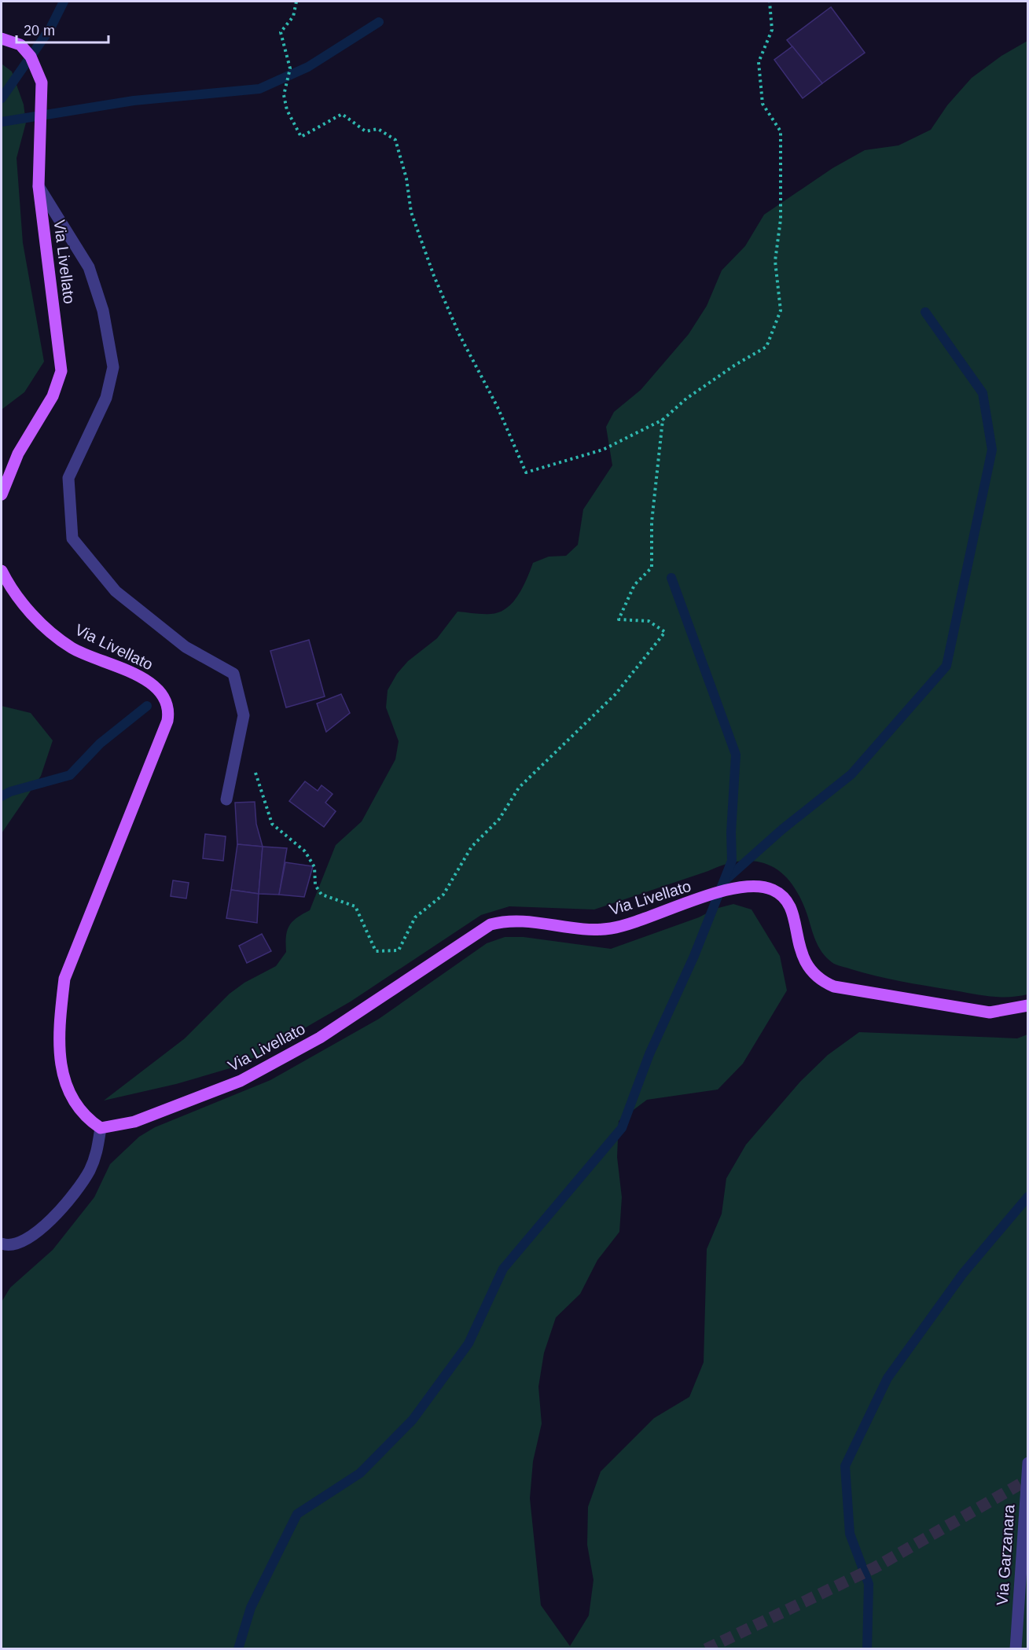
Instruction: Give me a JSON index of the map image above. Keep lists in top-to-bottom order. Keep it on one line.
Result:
{"streets":{"main road":["Via Livellato"],"street":["Via Garzanara"]},"scale_bar":"20 m"}
